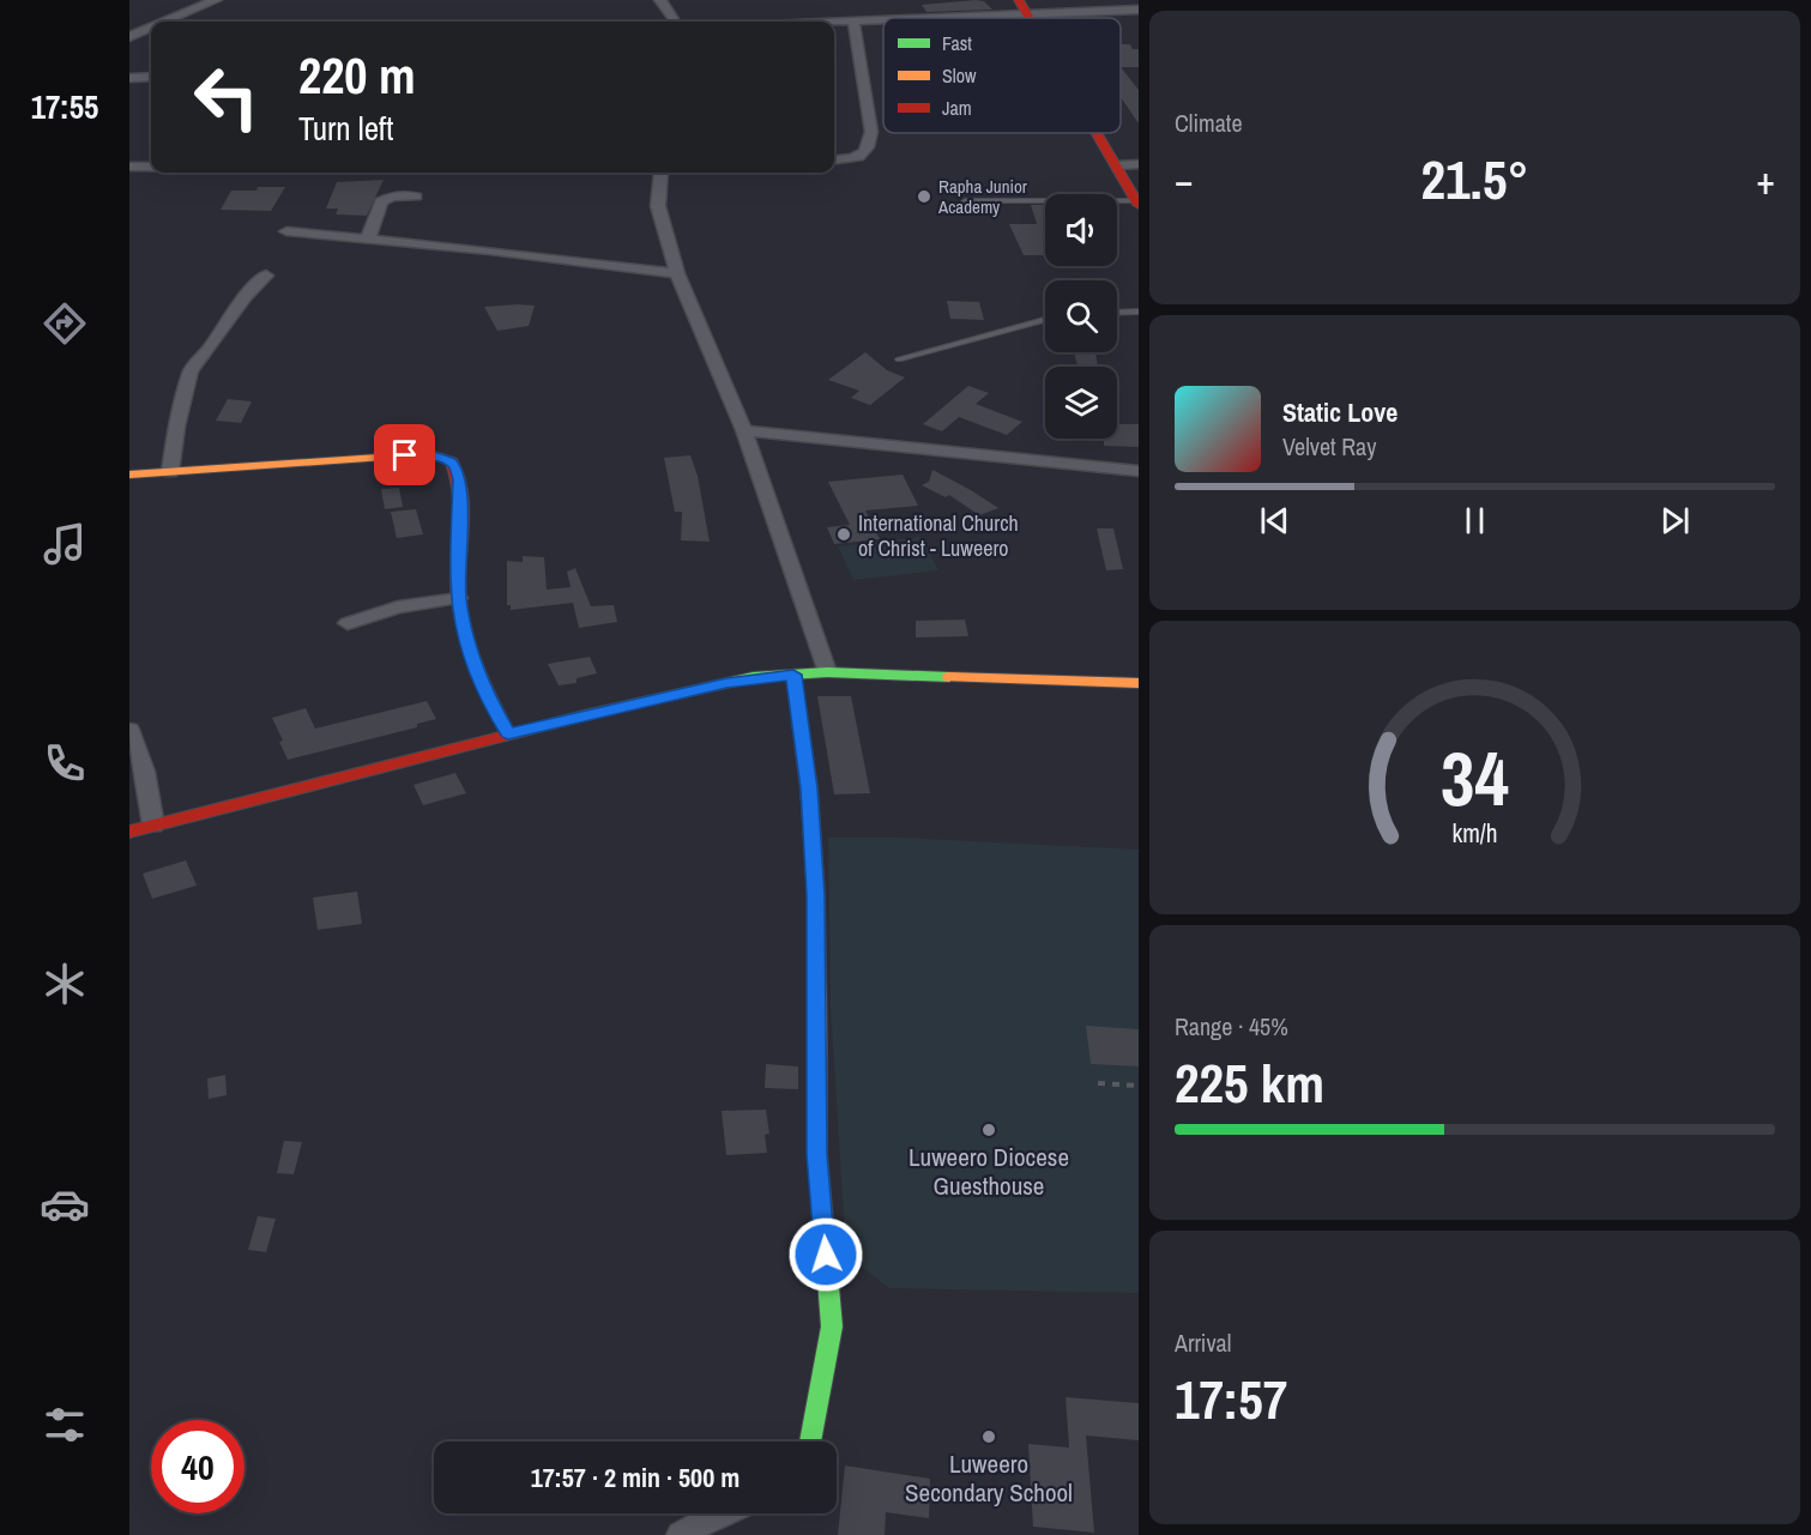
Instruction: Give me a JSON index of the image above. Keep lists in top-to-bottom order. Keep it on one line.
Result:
{"places":["Rapha Junior Academy","International Church of Christ - Luweero","Luweero Diocese Guesthouse","Luweero Secondary School"],"legend":["Fast","Slow","Jam"],"page":{"tabs":"17:55","tile":["Climate",["Range · 45%","225 km"],["Arrival","17:57"]],"turn":["220 m","Turn left"],"heat":["−","21.5°","+"],"song":["Static Love","Velvet Ray"],"limit":"40","trip":"17:57 · 2 min · 500 m","gauge":["34","km/h"]}}
